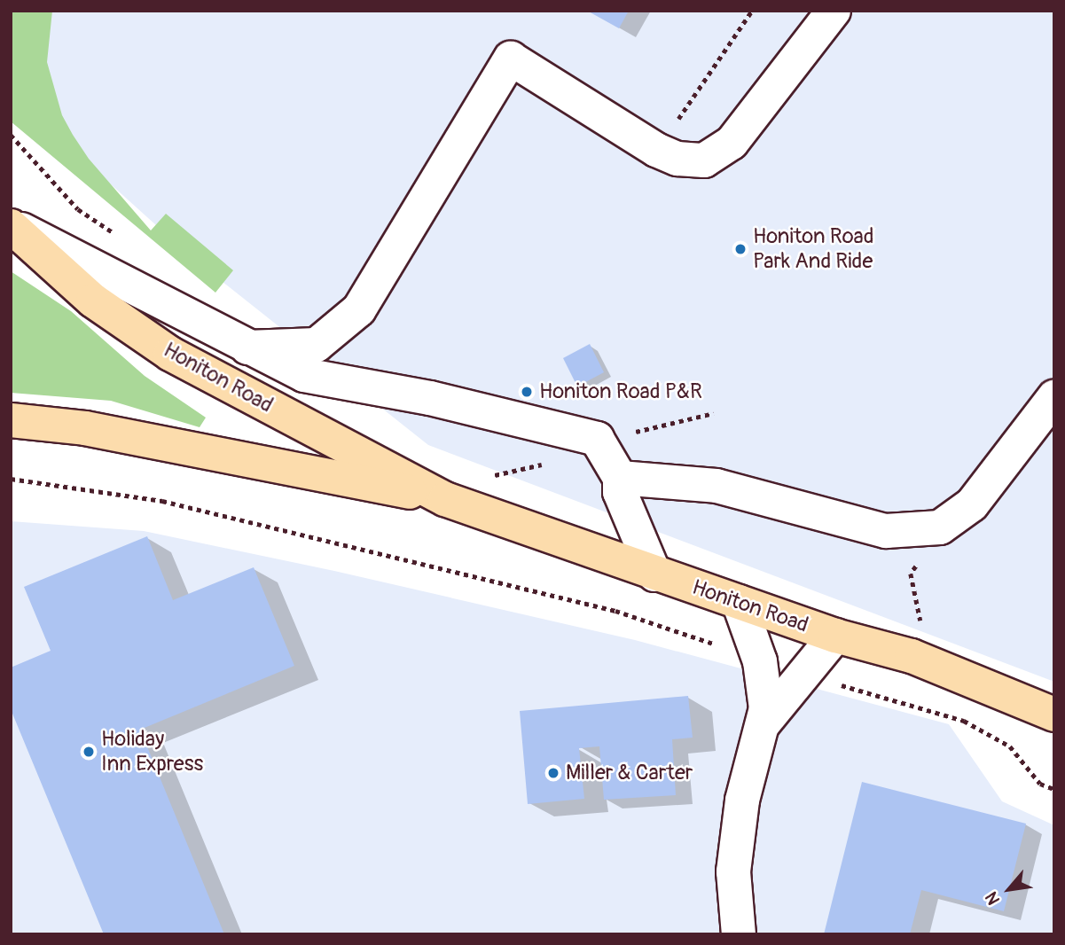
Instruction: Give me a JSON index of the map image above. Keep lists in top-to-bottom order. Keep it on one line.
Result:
{"streets":{"main road":["Honiton Road"]},"places":["Honiton Road Park And Ride","Honiton Road P&R","Holiday Inn Express","Miller & Carter"],"north":"bottom left"}
